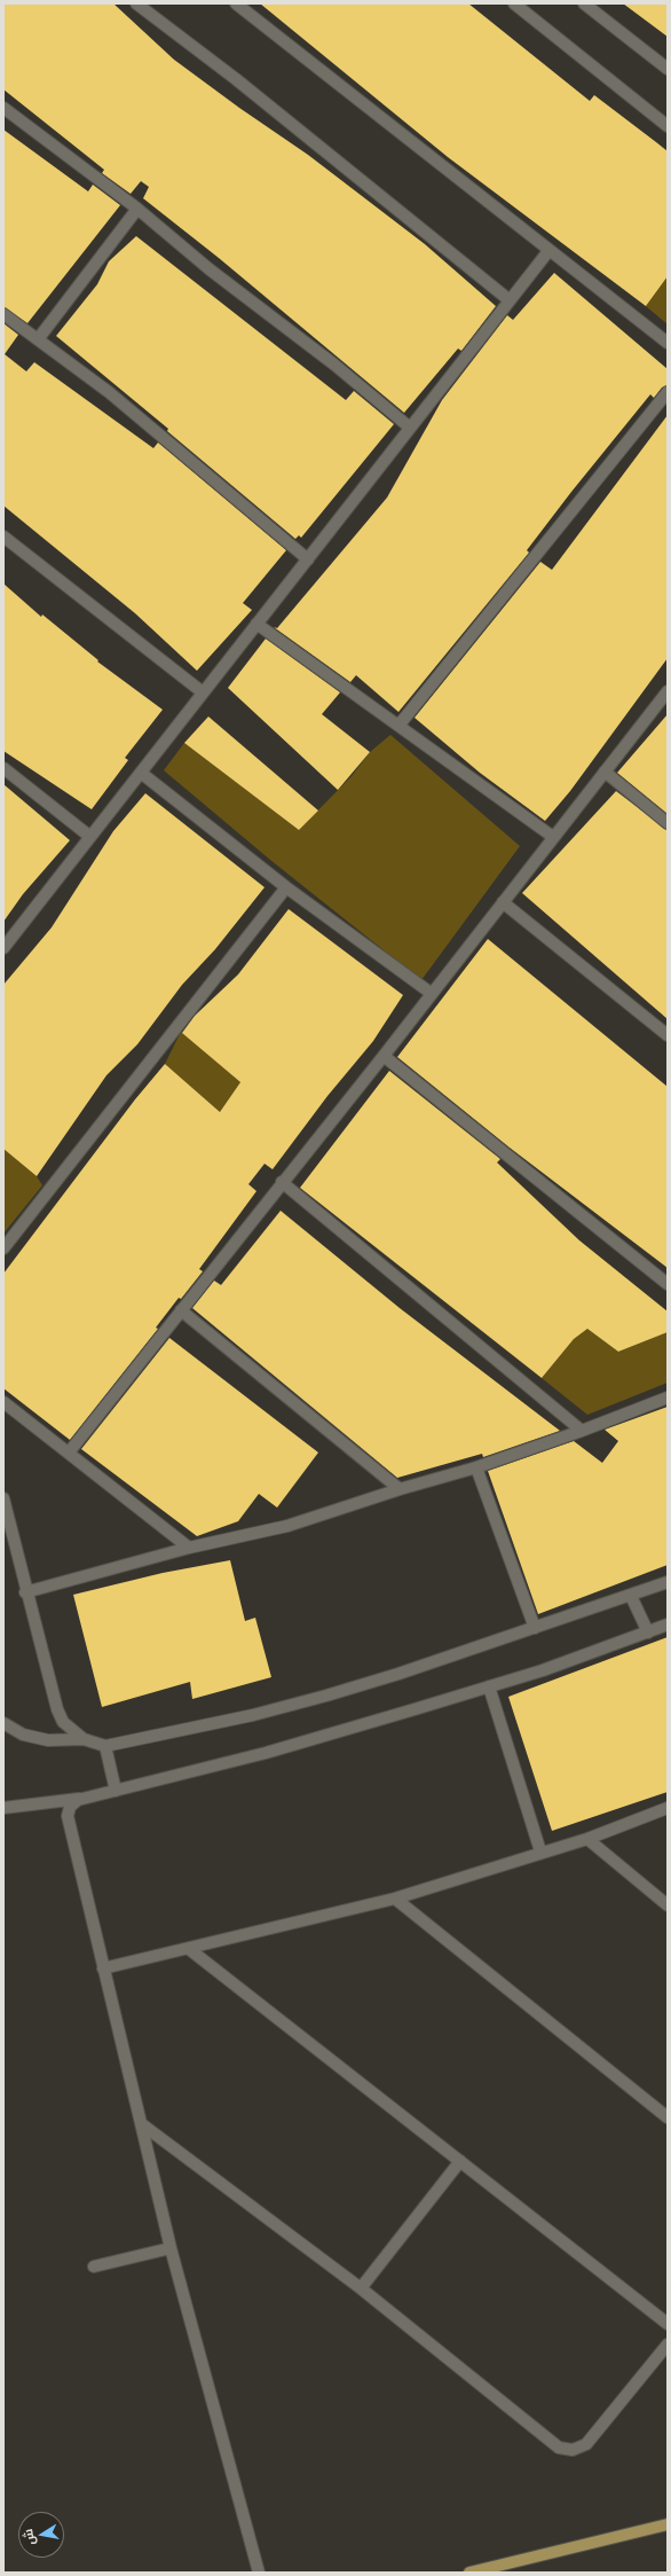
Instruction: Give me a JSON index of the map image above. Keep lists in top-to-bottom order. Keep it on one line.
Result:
{"north":"left"}
